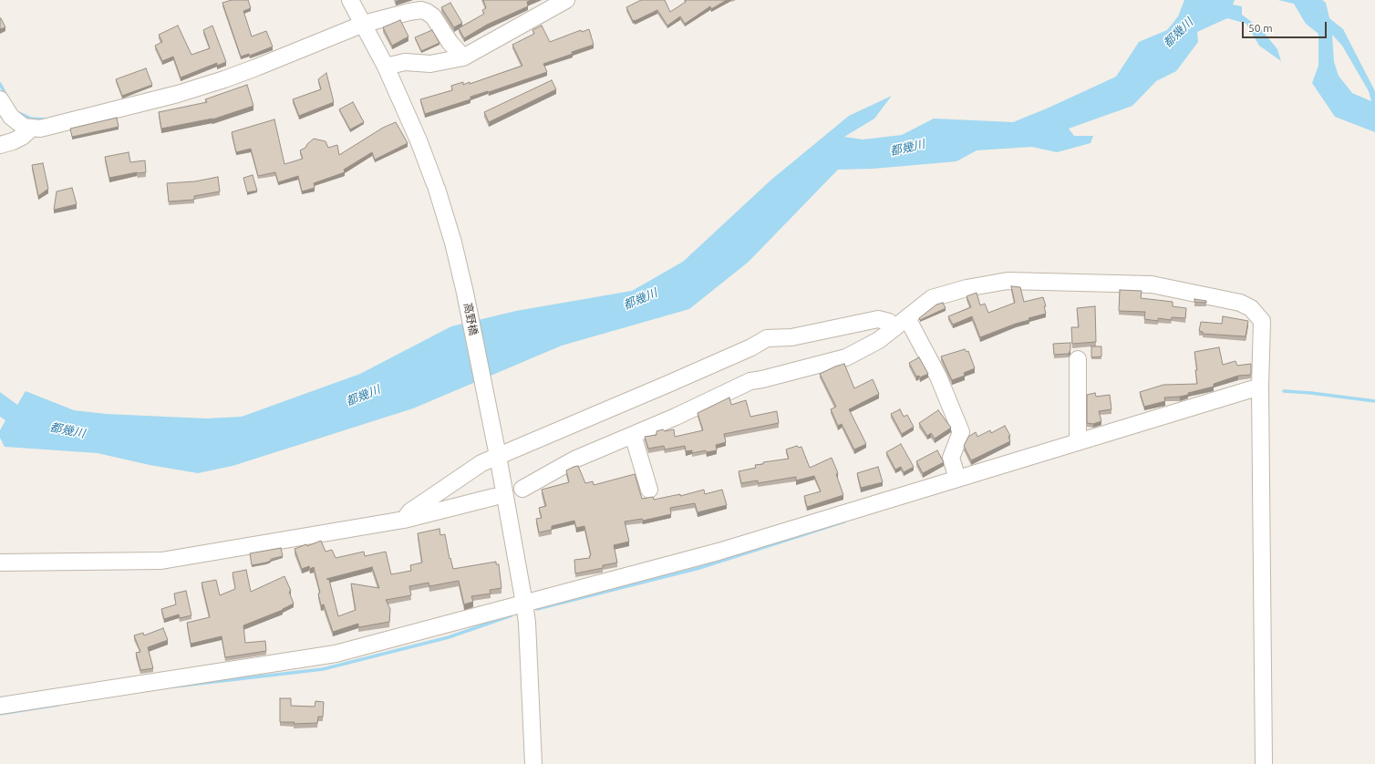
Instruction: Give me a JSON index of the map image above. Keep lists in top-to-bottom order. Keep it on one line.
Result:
{"streets":{"street":["高野橋"]},"water":["都幾川"],"scale_bar":"50 m"}
